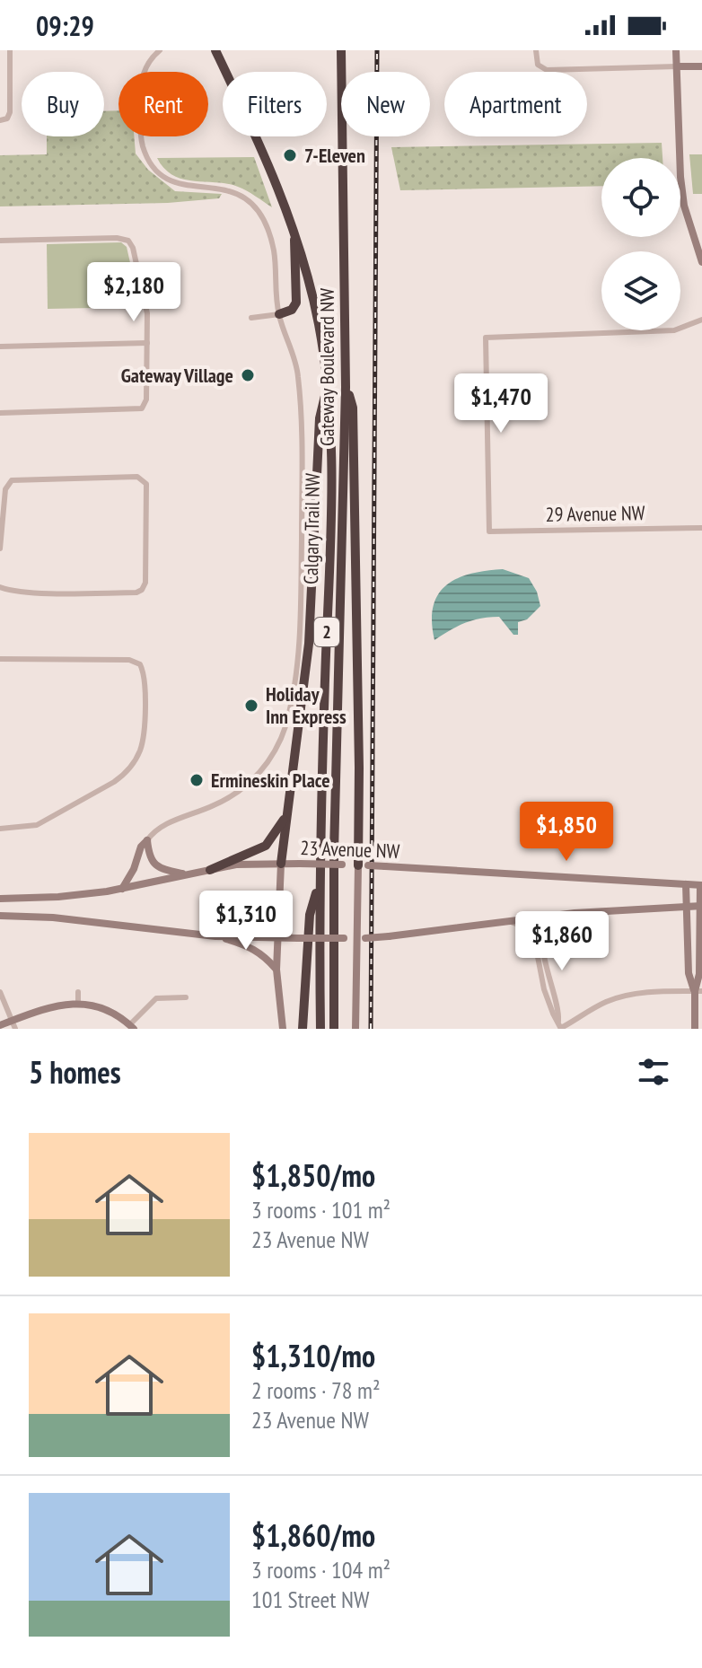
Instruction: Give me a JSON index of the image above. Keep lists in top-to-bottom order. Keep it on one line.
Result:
{"streets":{"highway":["Gateway Boulevard NW","Calgary Trail NW","2"],"main road":["23 Avenue NW"],"street":["29 Avenue NW"]},"places":["7-Eleven","Gateway Village","Holiday Inn Express","Ermineskin Place"],"page":{"status":"09:29","chip":["Buy","Rent","Filters","New","Apartment"],"price":["$2,180","$1,470","$1,850","$1,310","$1,860"],"heading":"5 homes","list":[{"name":"$1,850/mo","note":"3 rooms · 101 m² · 23 Avenue NW"},{"name":"$1,310/mo","note":"2 rooms · 78 m² · 23 Avenue NW"},{"name":"$1,860/mo","note":"3 rooms · 104 m² · 101 Street NW"}]}}
